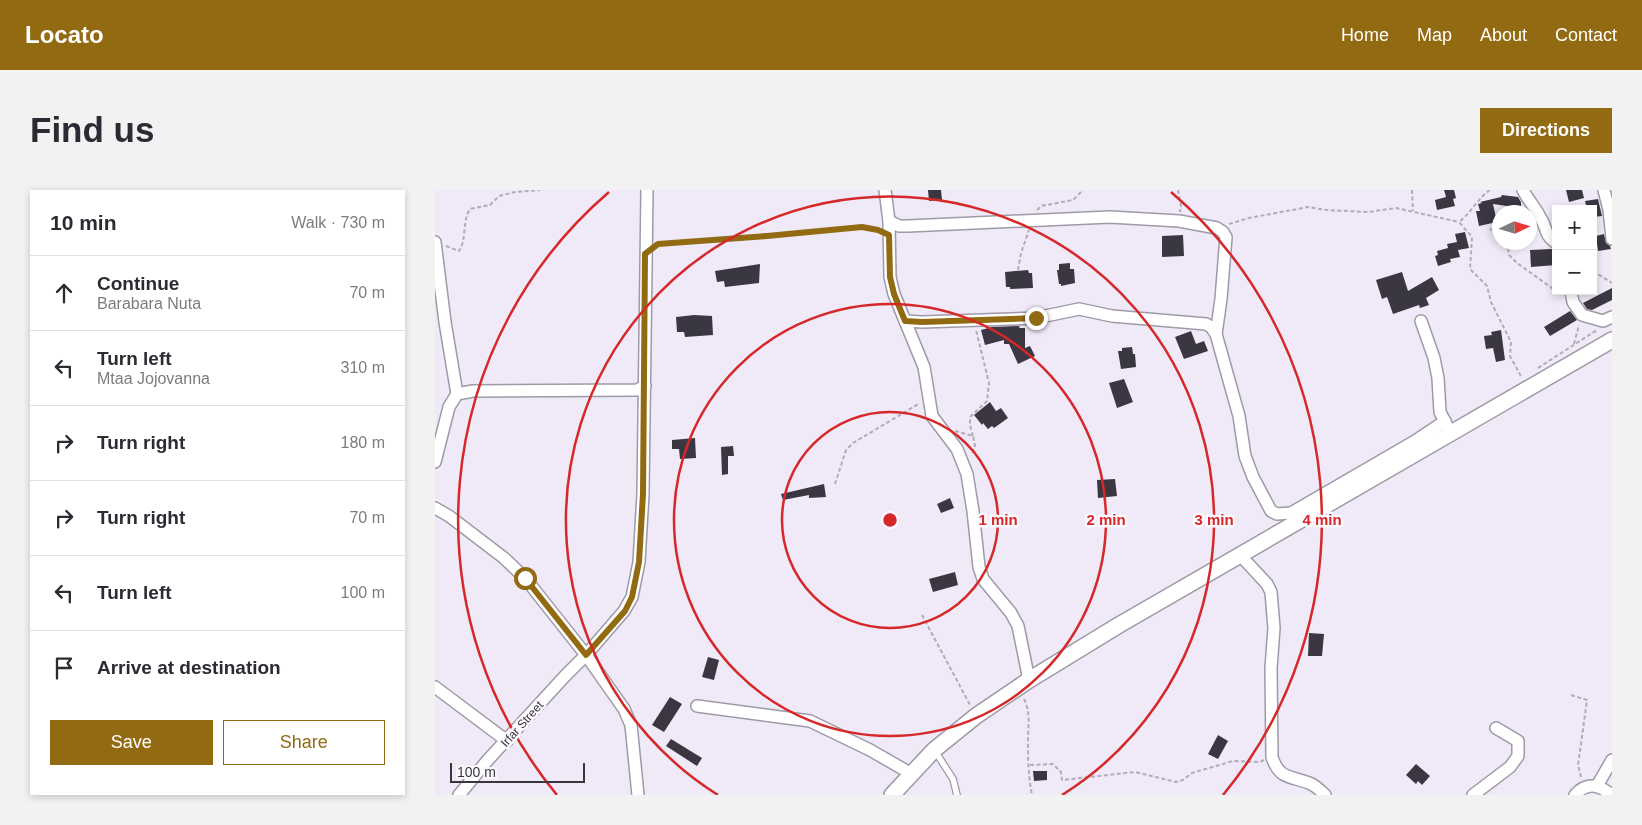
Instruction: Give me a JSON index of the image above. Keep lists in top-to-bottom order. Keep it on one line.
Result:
{"streets":{"street":["Irfar Street"]},"scale_bar":"100 m","north":"right","page":{"header":"Locato","nav":["Home","Map","About","Contact"],"buttons":["Directions",["Save","Share"]],"title":"Find us","heading":["10 min","Walk · 730 m"],"map_buttons":["+","−"],"list":[["Continue","Barabara Nuta","70 m"],["Turn left","Mtaa Jojovanna","310 m"],["Turn right","180 m"],["Turn right","70 m"],["Turn left","100 m"],"Arrive at destination"],"scale":"100 m"},"rings":["1 min","2 min","3 min","4 min"]}
